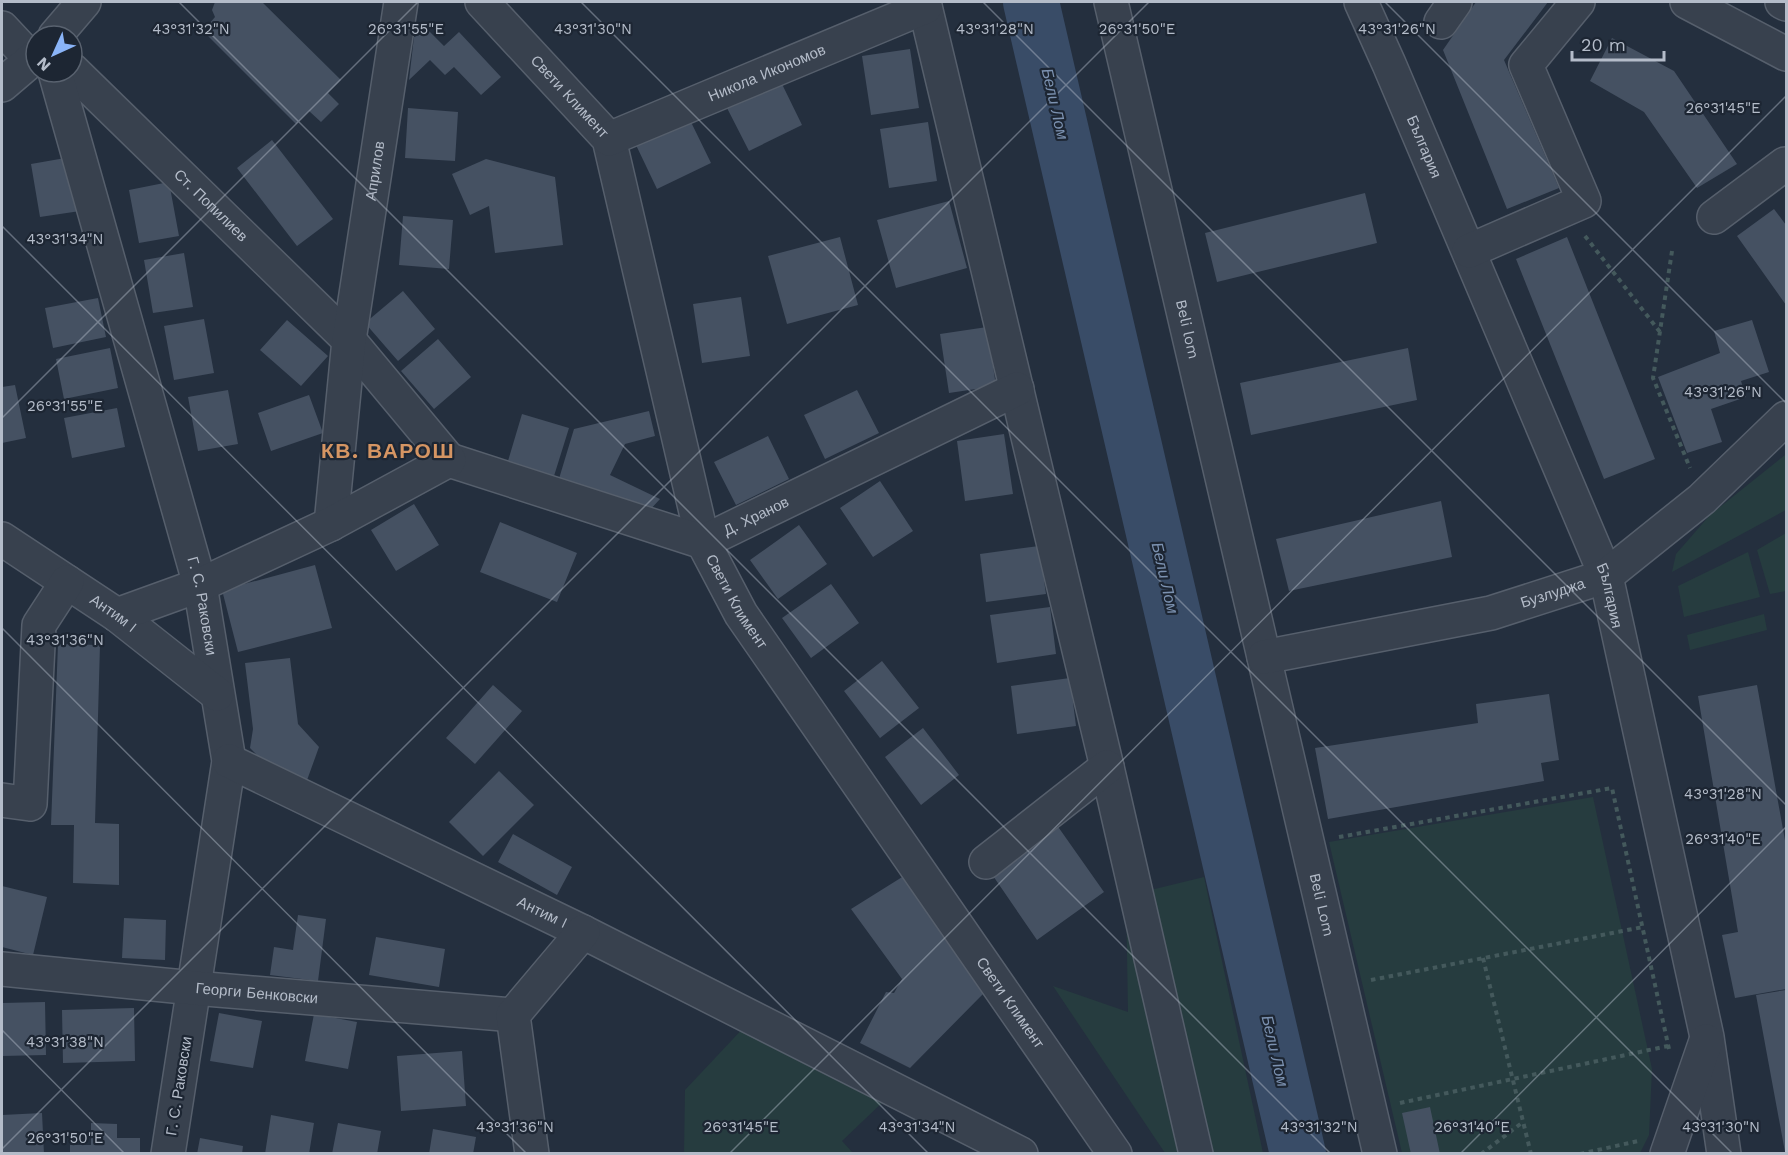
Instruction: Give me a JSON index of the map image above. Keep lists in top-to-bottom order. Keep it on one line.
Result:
{"streets":{"street":["Никола Икономов","Свети Климент","България","Априлов","Ст. Попилиев","Beli lom","Д. Хранов","Бузлуджа","Г. С. Раковски","Антим I","Beli Lom","Георги Бенковски"]},"crossings":[["Никола Икономов","Свети Климент"],["Свети Климент","Д. Хранов"],["България","Бузлуджа"],["Априлов","Ст. Попилиев"],["Beli lom","Бузлуджа"],["Beli lom","Beli Lom"],["Бузлуджа","Beli Lom"],["Г. С. Раковски","Антим I"],["Г. С. Раковски","Георги Бенковски"]],"districts":["КВ. ВАРОШ"],"water":["Бели Лом"],"scale_bar":"20 m","north":"bottom left","coordinates":["43°31'32\"N","26°31'55\"E","43°31'30\"N","43°31'28\"N","26°31'50\"E","43°31'26\"N","26°31'45\"E","43°31'34\"N","43°31'36\"N","26°31'40\"E","43°31'38\"N"]}
